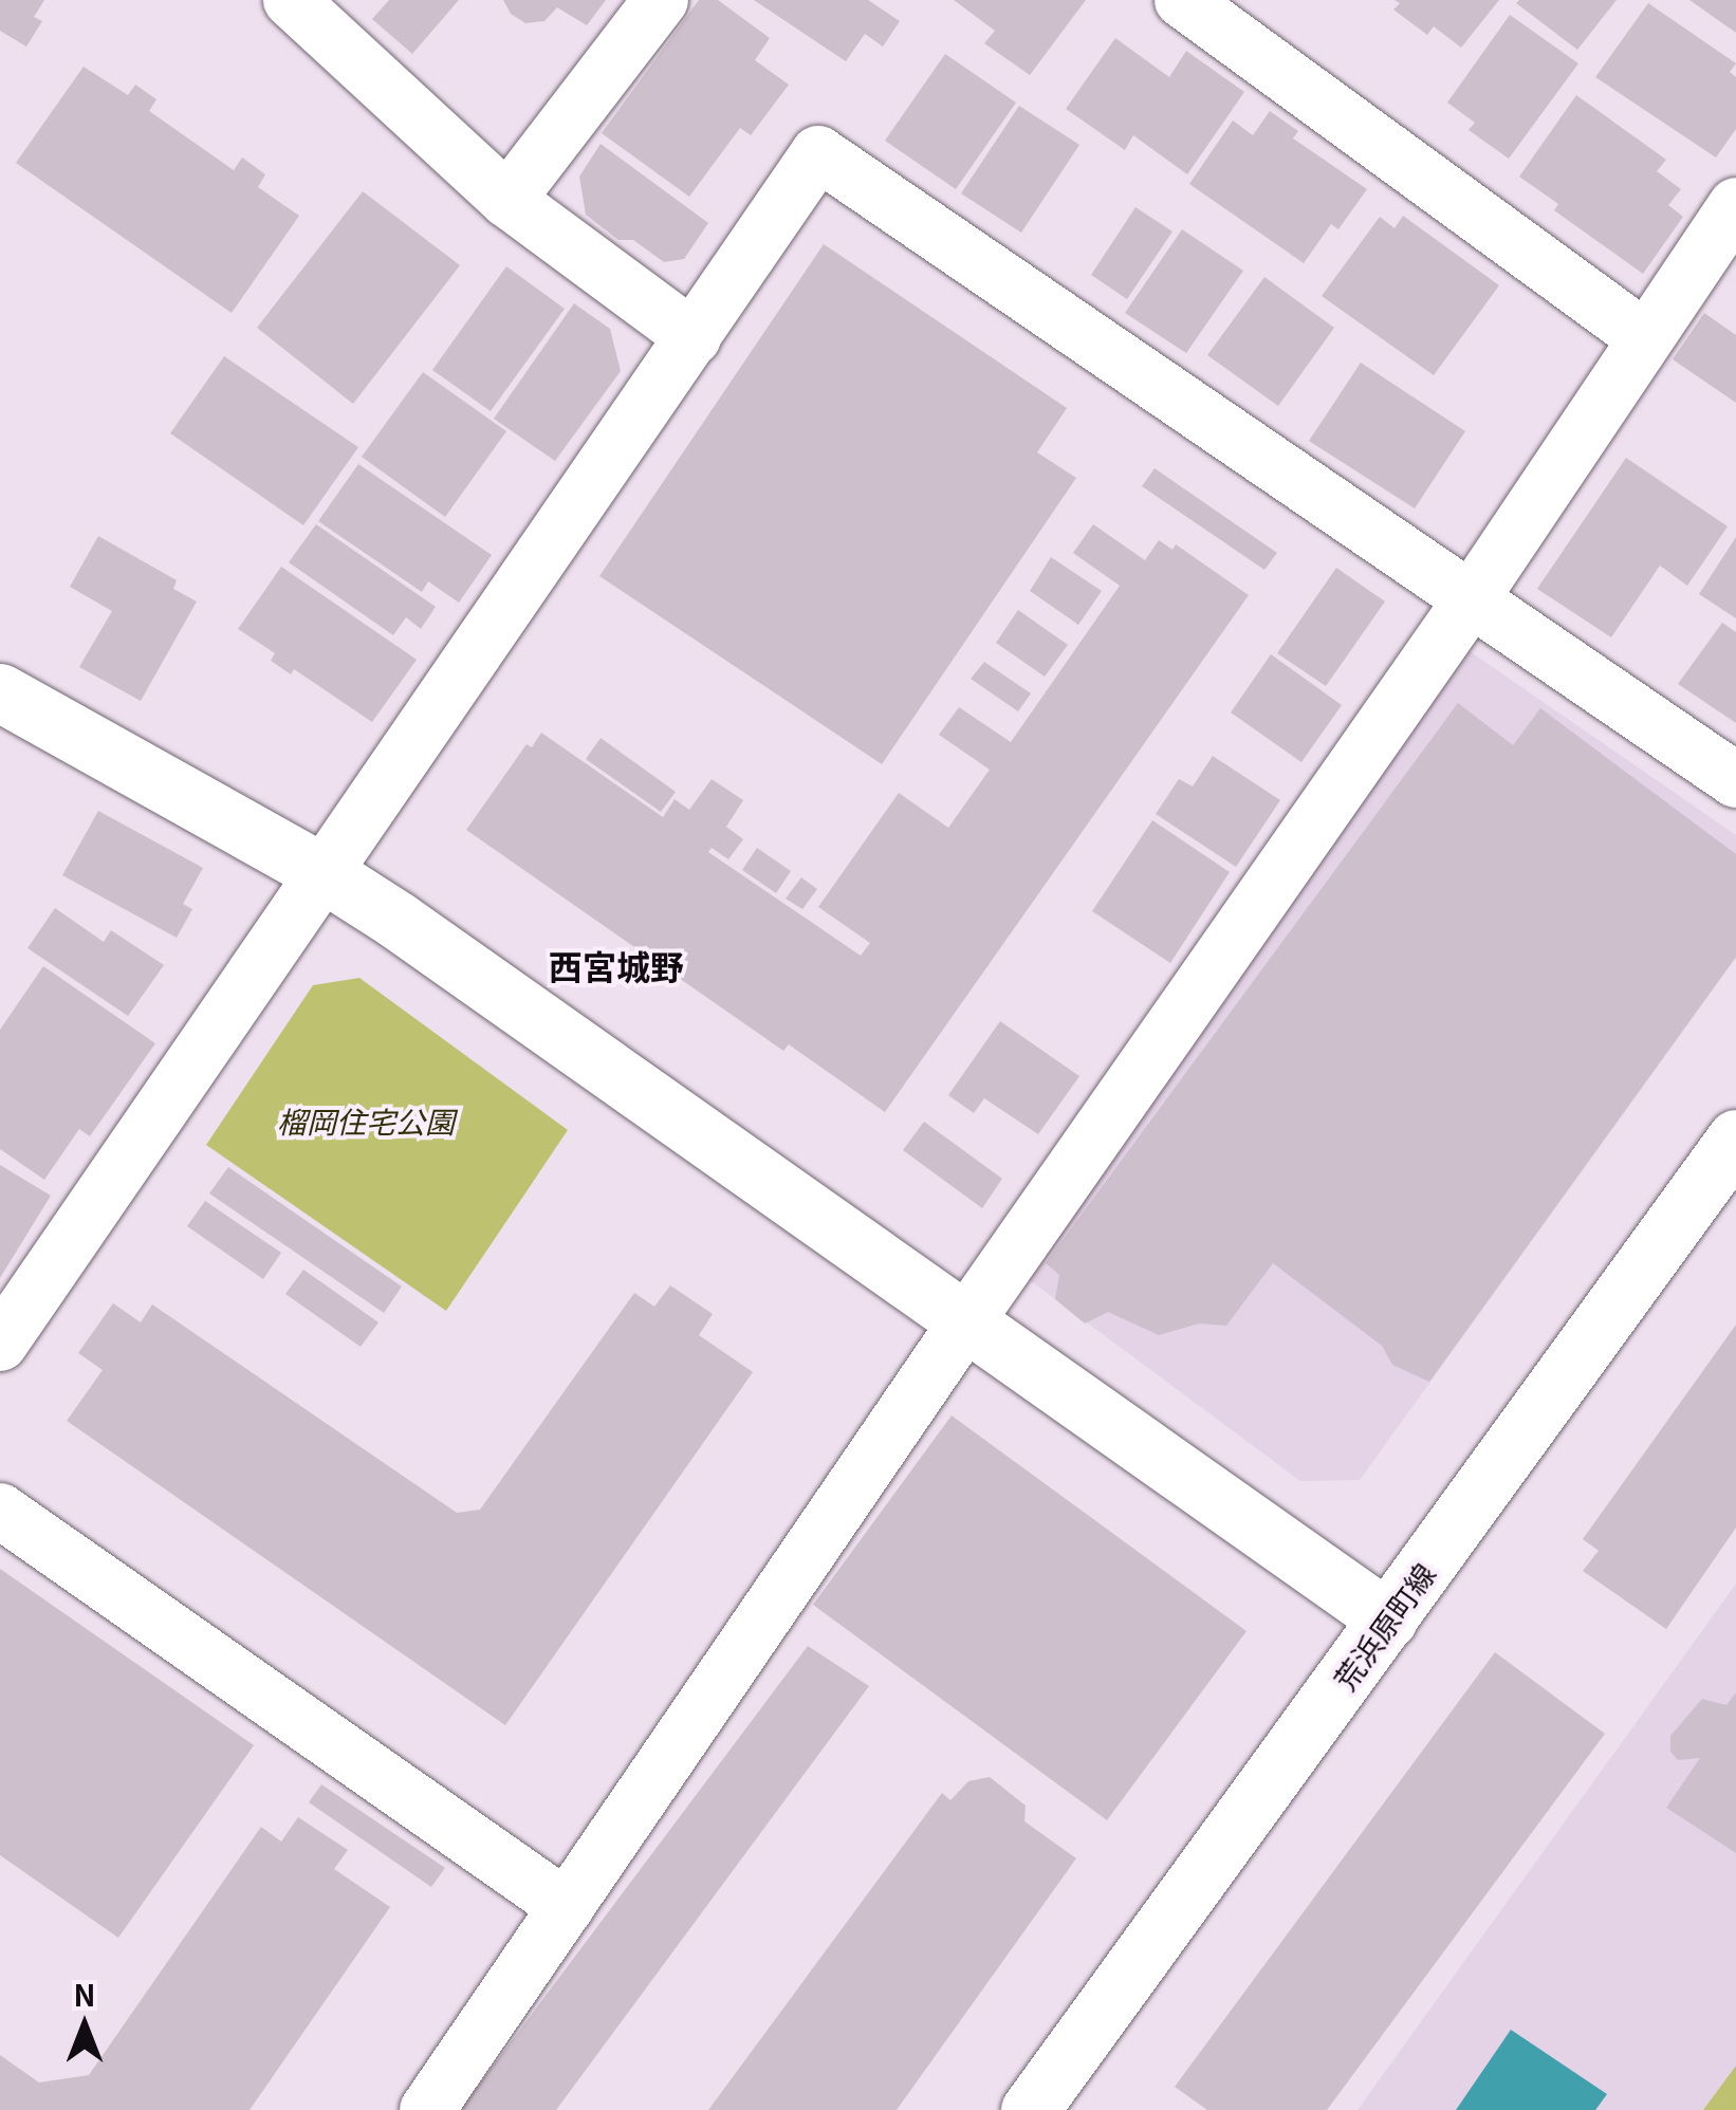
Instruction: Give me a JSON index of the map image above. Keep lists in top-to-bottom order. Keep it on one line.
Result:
{"streets":{"street":["荒浜原町線"]},"districts":["西宮城野"],"parks":["榴岡住宅公園"],"north":"top"}
